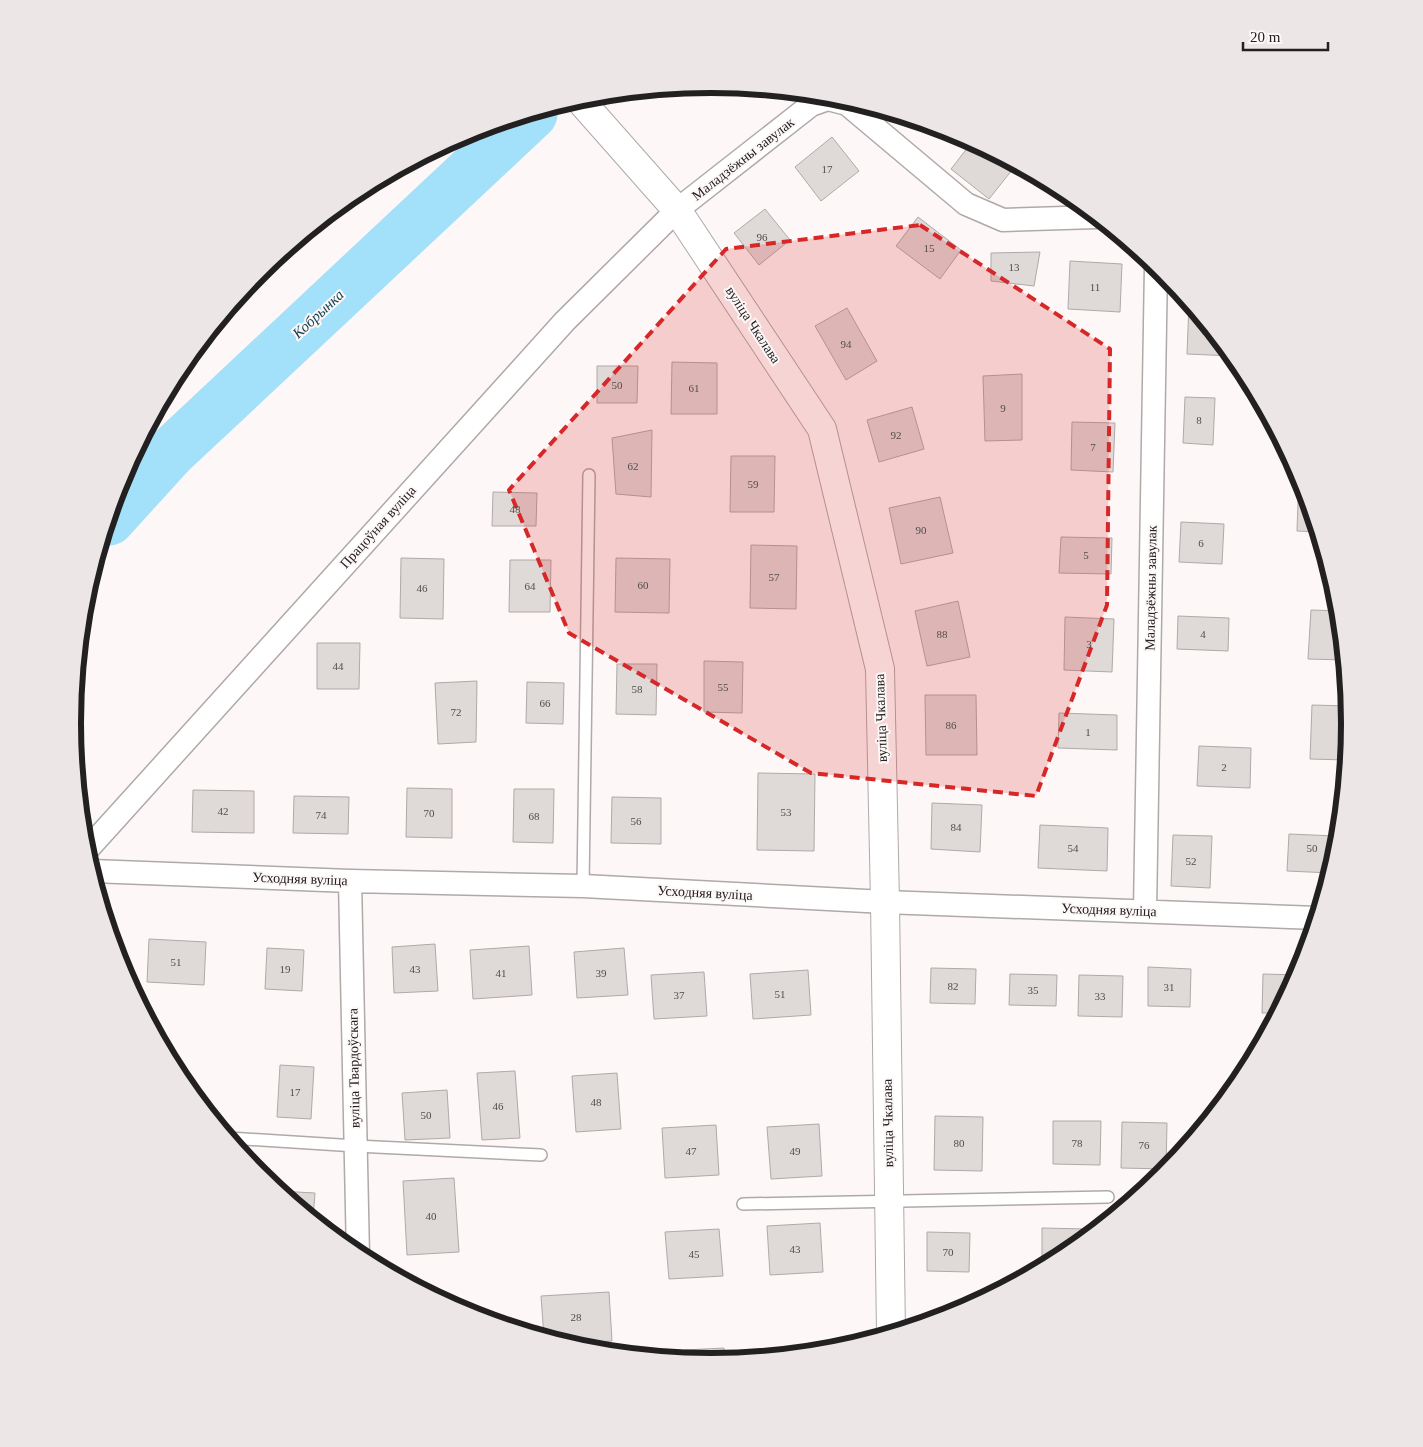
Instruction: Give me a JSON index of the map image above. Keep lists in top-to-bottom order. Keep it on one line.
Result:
{"streets":{"main road":["вуліца Чкалава"],"street":["Маладзёжны завулак","Працоўная вуліца","Усходняя вуліца","вуліца Твардоўскага"]},"crossings":[["Маладзёжны завулак","вуліца Чкалава"],["Маладзёжны завулак","Працоўная вуліца"],["Маладзёжны завулак","Усходняя вуліца"],["вуліца Чкалава","Працоўная вуліца"],["вуліца Чкалава","Усходняя вуліца"],["Усходняя вуліца","вуліца Твардоўскага"]],"water":["Кобрынка"],"house_numbers":["17","96","15","13","11","94","50","61","9","8","92","7","62","59","48","90","6","5","57","60","64","46","88","4","3","44","55","58","66","72","86","1","2","42","53","70","74","68","56","84","54","50","52","51","19","43","41","39","82","31","35","51","37","33","17","48","46","50","80","78","76","47","49","40","43","70","45","28"],"scale_bar":"20 m"}
